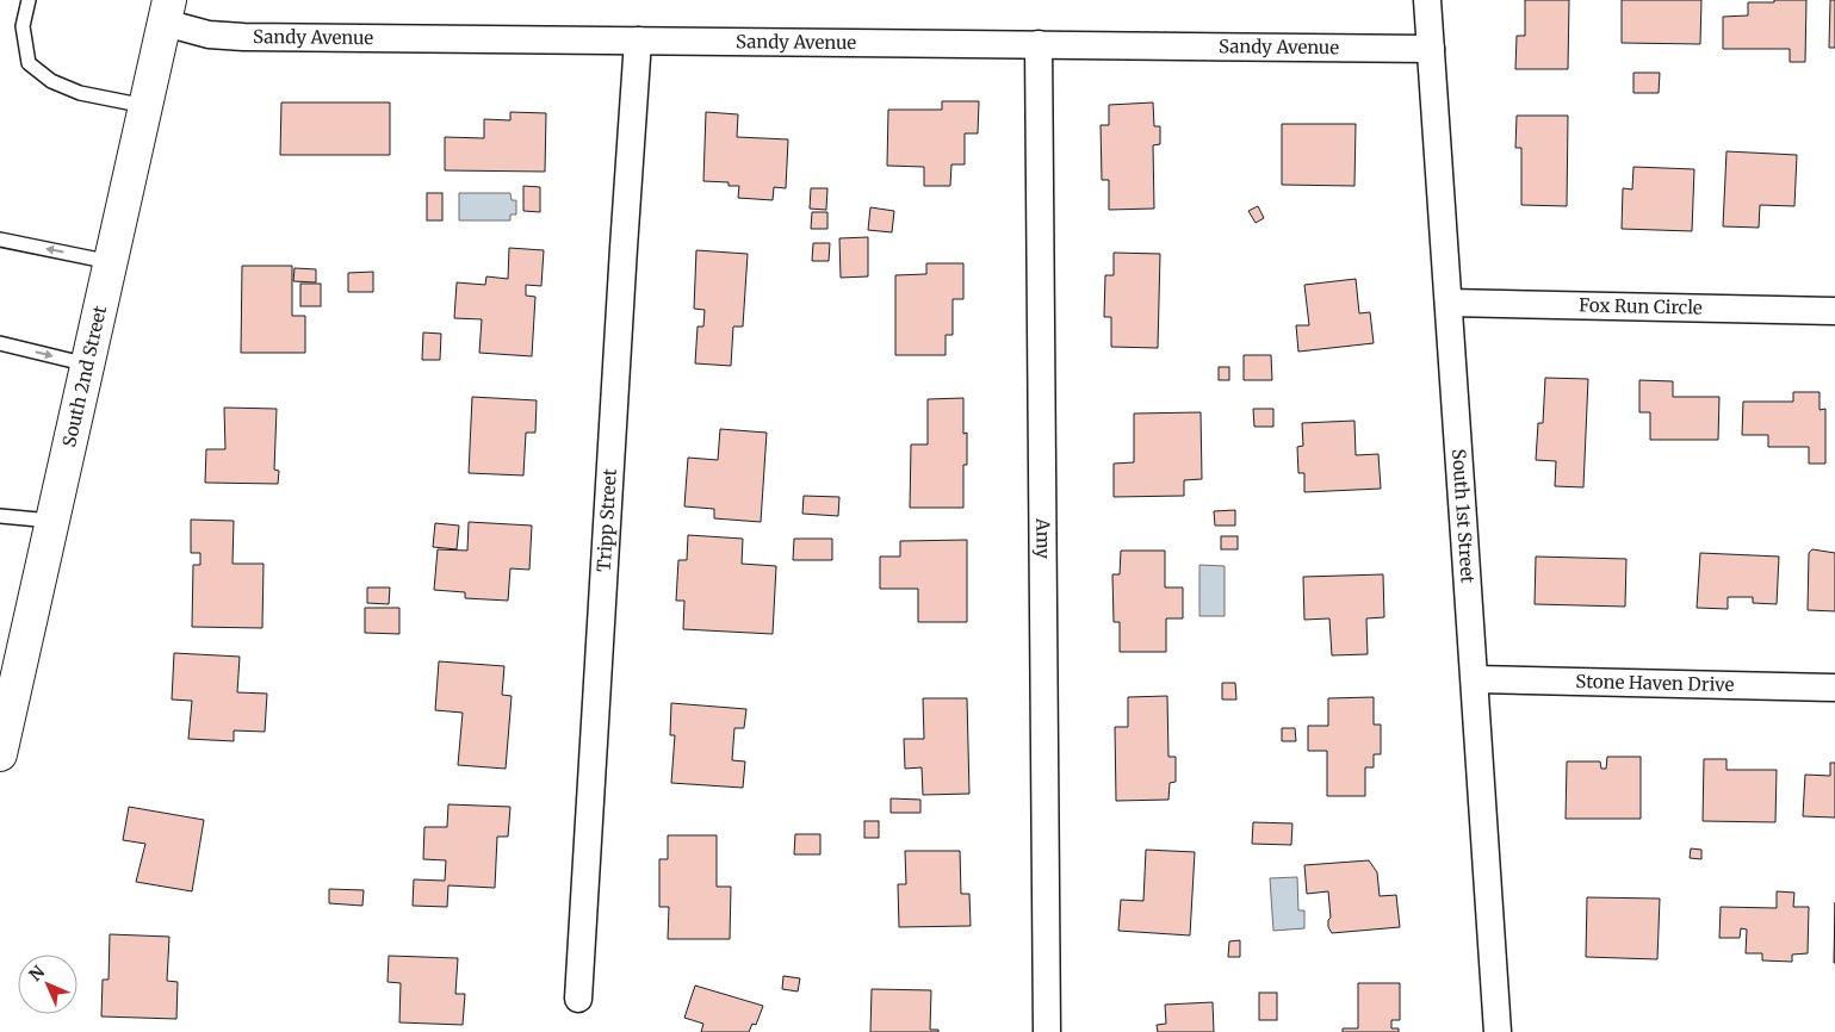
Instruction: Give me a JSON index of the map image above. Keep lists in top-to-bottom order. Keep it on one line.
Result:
{"streets":{"main road":["South 2nd Street"],"street":["Sandy Avenue","Fox Run Circle","South 1st Street","Tripp Street","Amy","Stone Haven Drive"]},"crossings":[["Sandy Avenue","South 2nd Street"],["Sandy Avenue","South 1st Street"],["Sandy Avenue","Tripp Street"],["Sandy Avenue","Amy"],["Fox Run Circle","South 1st Street"],["South 1st Street","Stone Haven Drive"]],"north":"top left"}
